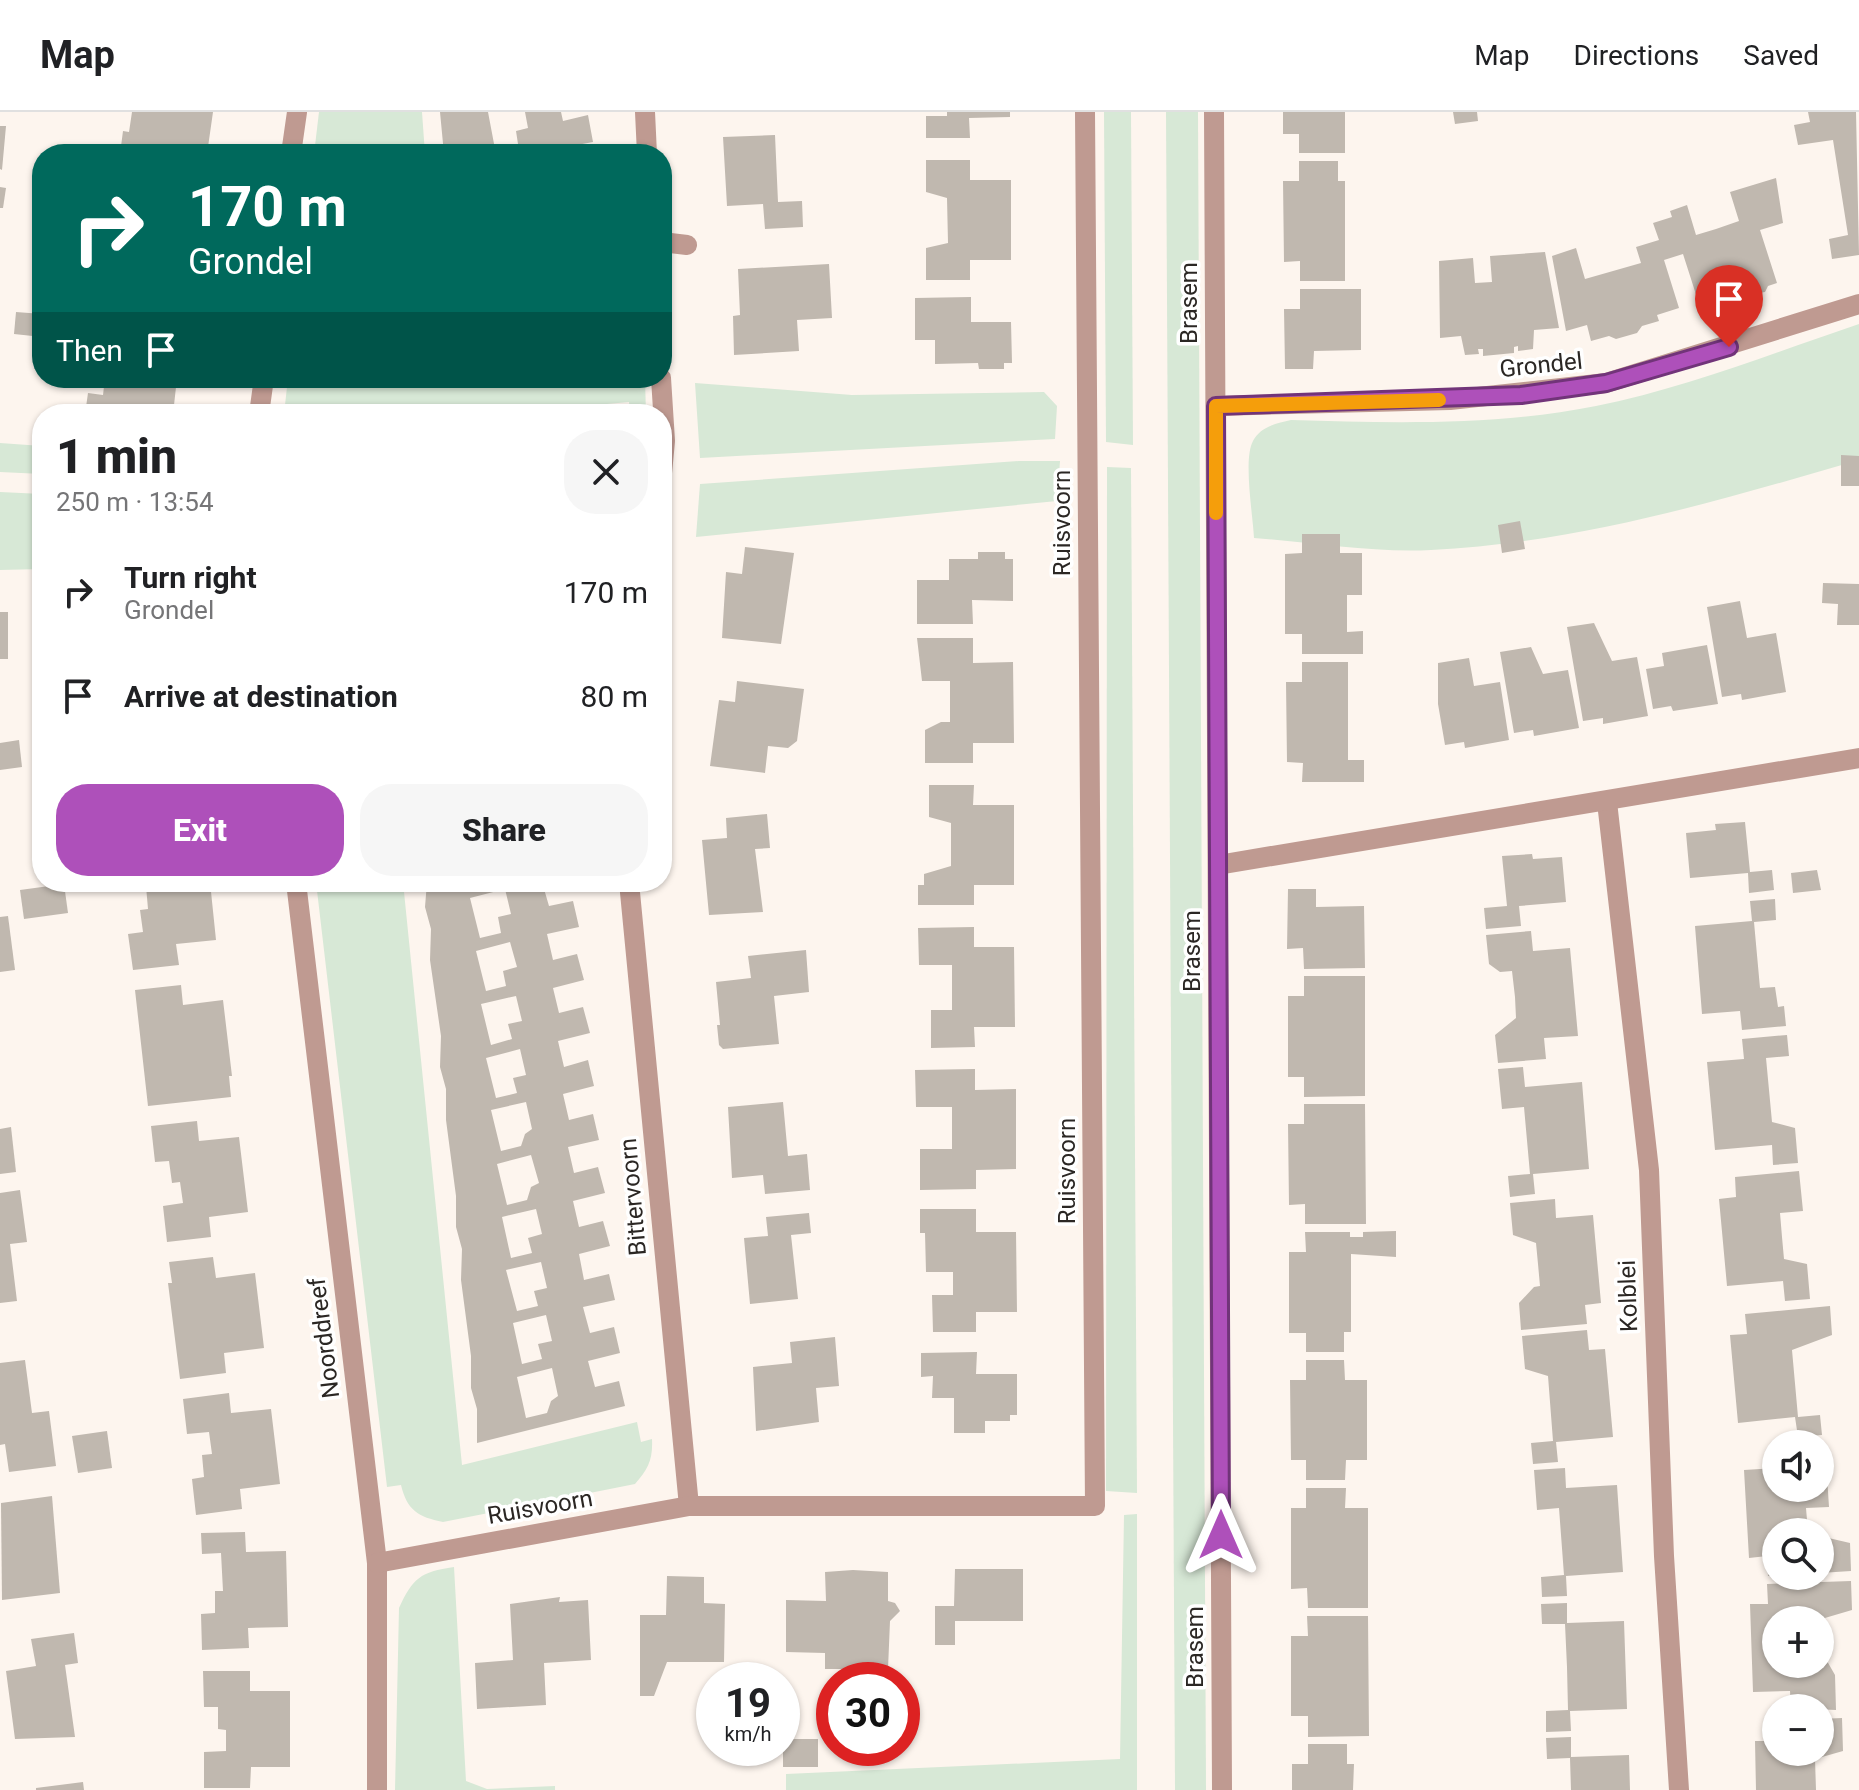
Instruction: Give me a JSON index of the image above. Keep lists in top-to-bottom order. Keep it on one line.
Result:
{"streets":{"street":["Brasem","Grondel","Ruisvoorn","Bittervoorn","Kolblei","Noorddreef"]},"crossings":[["Brasem","Grondel"],["Ruisvoorn","Bittervoorn"],["Ruisvoorn","Noorddreef"]],"page":{"header":"Map","nav":["Map","Directions","Saved"],"turn":["170 m","Grondel"],"then":"Then","heading":["1 min","250 m · 13:54"],"list":[{"name":"Turn right","note":"Grondel","value":"170 m"},{"name":"Arrive at destination","value":"80 m"}],"buttons":["Exit","Share"],"map_buttons":["+","−"],"speed":"19 km/h","limit":"30"}}
